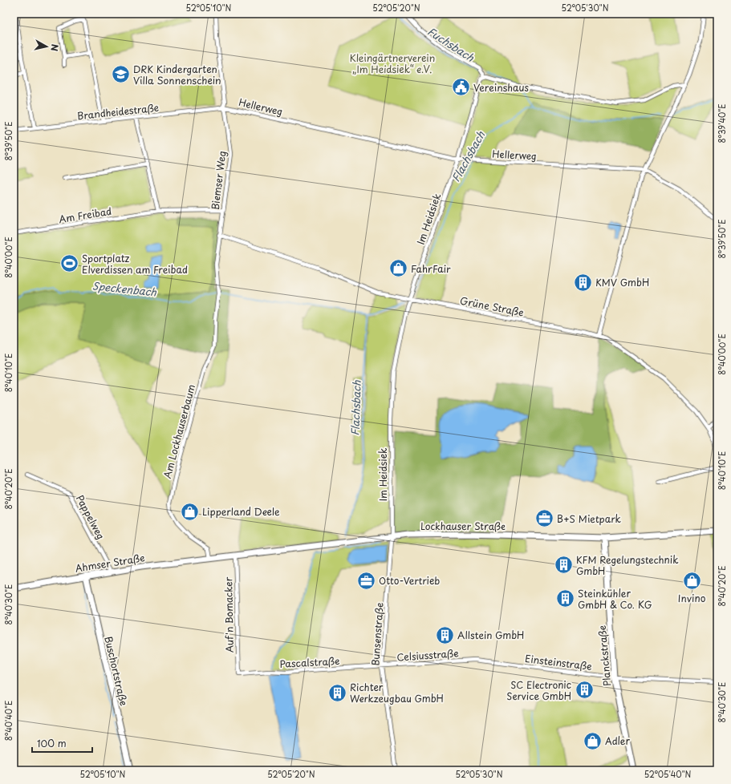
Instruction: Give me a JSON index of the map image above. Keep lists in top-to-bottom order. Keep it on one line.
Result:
{"streets":{"street":["Hellerweg","Brandheidestraße","Biemser Weg","Am Freibad","Im Heidsiek","Grüne Straße","Am Lockhauserbaum","Pappelweg","Lockhauser Straße","Ahmser Straße","Auf'n Bomacker","Bunsenstraße","Celsiusstraße","Planckstraße","Pascalstraße","Einsteinstraße","Buschortstraße"]},"crossings":[["Hellerweg","Brandheidestraße"],["Hellerweg","Biemser Weg"],["Hellerweg","Im Heidsiek"],["Brandheidestraße","Biemser Weg"],["Biemser Weg","Am Freibad"],["Biemser Weg","Grüne Straße"],["Biemser Weg","Am Lockhauserbaum"],["Im Heidsiek","Grüne Straße"],["Im Heidsiek","Lockhauser Straße"],["Im Heidsiek","Bunsenstraße"],["Am Lockhauserbaum","Lockhauser Straße"],["Am Lockhauserbaum","Ahmser Straße"],["Pappelweg","Ahmser Straße"],["Lockhauser Straße","Ahmser Straße"],["Lockhauser Straße","Auf'n Bomacker"],["Lockhauser Straße","Bunsenstraße"],["Lockhauser Straße","Planckstraße"],["Ahmser Straße","Buschortstraße"],["Auf'n Bomacker","Pascalstraße"],["Bunsenstraße","Celsiusstraße"],["Bunsenstraße","Pascalstraße"],["Celsiusstraße","Pascalstraße"],["Celsiusstraße","Einsteinstraße"],["Planckstraße","Einsteinstraße"]],"water":["Fuchsbach","Flachsbach","Speckenbach"],"parks":["Kleingärtnerverein „Im Heidsiek“ e.V."],"places":{"school or university":["DRK Kindergarten Villa Sonnenschein"],"public building":["Vereinshaus"],"sports":["Sportplatz Elverdissen am Freibad"],"shop":["FahrFair","Lipperland Deele","Invino","Adler"],"building":["KMV GmbH","KFM Regelungstechnik GmbH","Steinkühler GmbH & Co. KG","Allstein GmbH","SC Electronic Service GmbH","Richter Werkzeugbau GmbH"],"office":["B+S Mietpark","Otto-Vertrieb"]},"scale_bar":"100 m","north":"right","coordinates":["52°05'10\"N","52°05'20\"N","52°05'30\"N","8°39'40\"E","8°39'50\"E","8°40'00\"E","8°40'10\"E","8°40'20\"E","8°40'30\"E","8°40'40\"E","52°05'40\"N"]}
